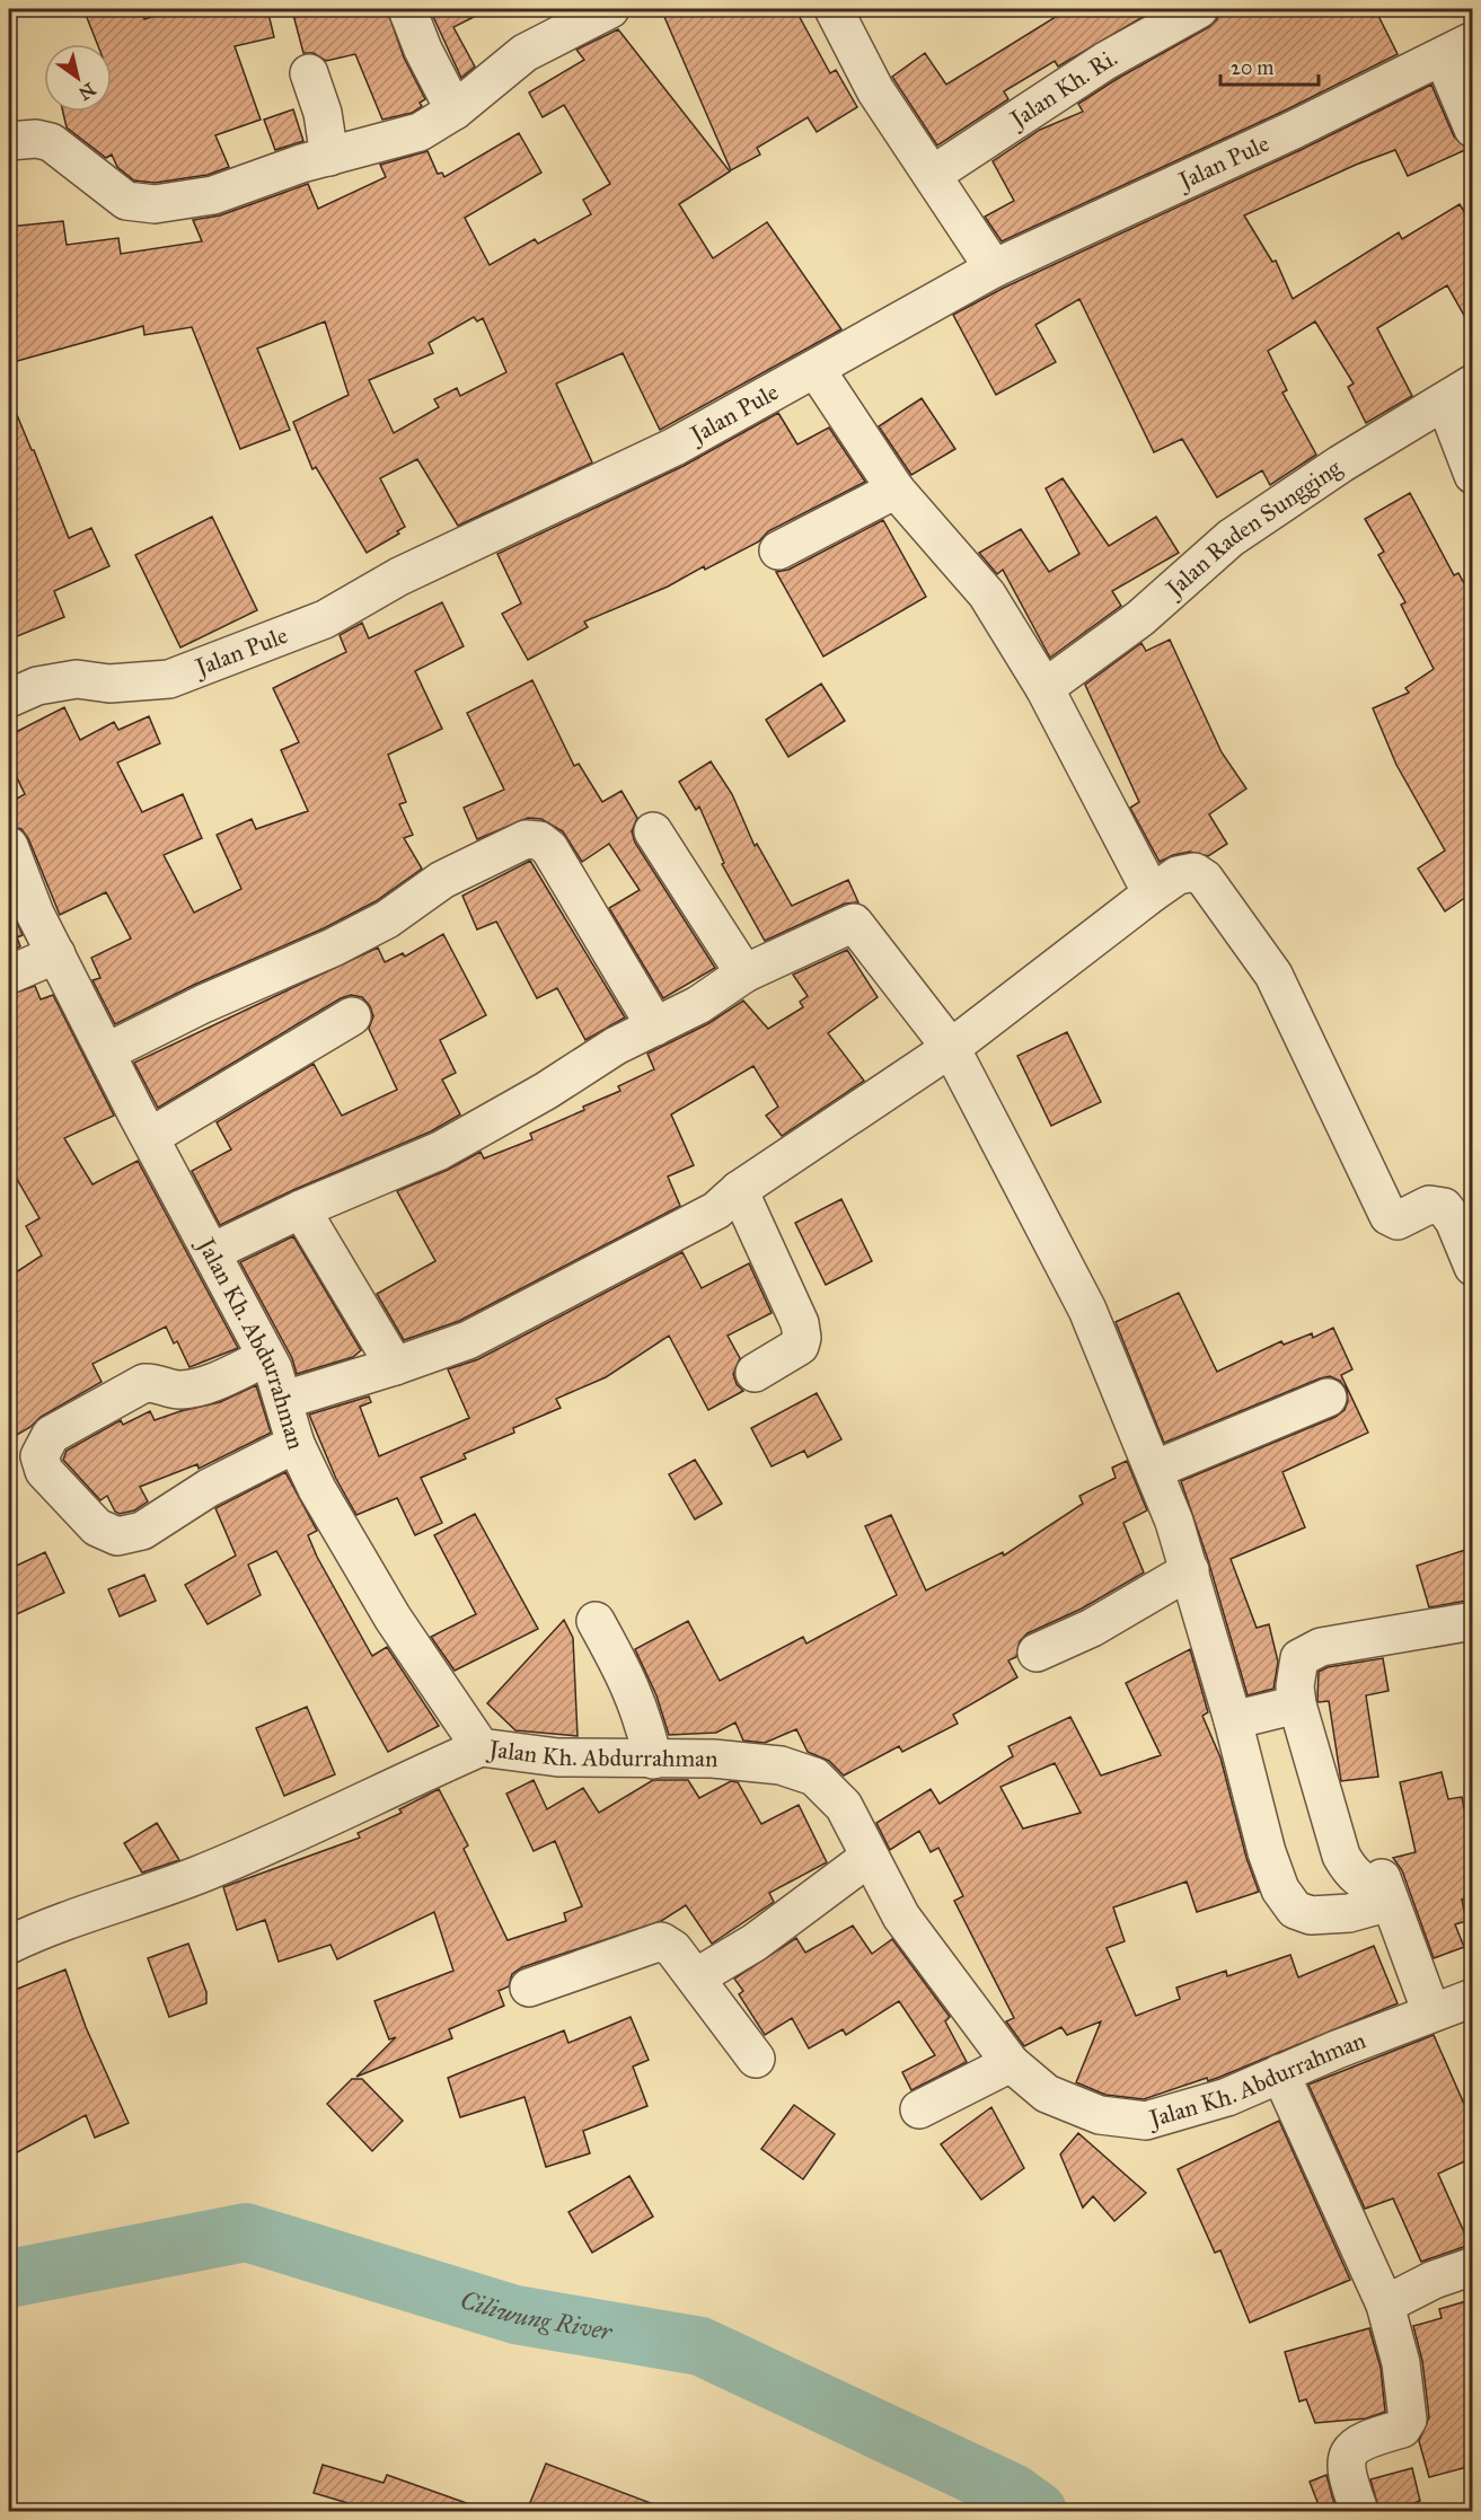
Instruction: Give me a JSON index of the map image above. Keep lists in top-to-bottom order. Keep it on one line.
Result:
{"streets":{"street":["Jalan Kh. Ri.","Jalan Pule","Jalan Raden Sungging","Jalan Kh. Abdurrahman"]},"water":["Ciliwung River"],"scale_bar":"20 m","north":"bottom right"}
